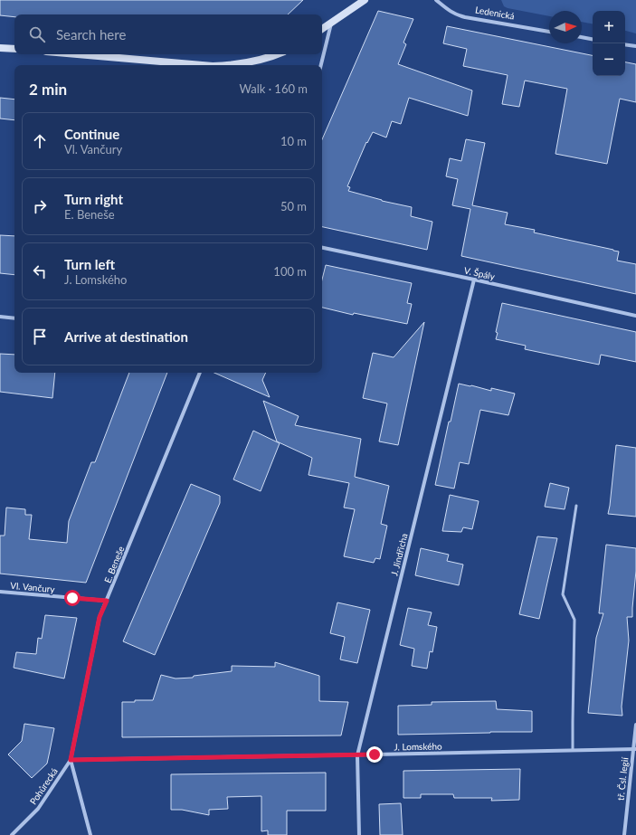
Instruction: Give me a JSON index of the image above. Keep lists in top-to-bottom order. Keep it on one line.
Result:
{"streets":{"street":["Ledenická","V. Špály","J. Jindřicha","E. Beneše","Vl. Vančury","J. Lomského","tř. Čsl. legií","Pohůrecká"]},"crossings":[["V. Špály","J. Jindřicha"],["J. Jindřicha","J. Lomského"],["E. Beneše","Vl. Vančury"],["E. Beneše","J. Lomského"],["E. Beneše","Pohůrecká"],["J. Lomského","tř. Čsl. legií"],["J. Lomského","Pohůrecká"]],"north":"right","page":{"map_buttons":["+","−"],"search":"Search here","heading":["2 min","Walk · 160 m"],"list":[["Continue","Vl. Vančury","10 m"],["Turn right","E. Beneše","50 m"],["Turn left","J. Lomského","100 m"],"Arrive at destination"]}}
